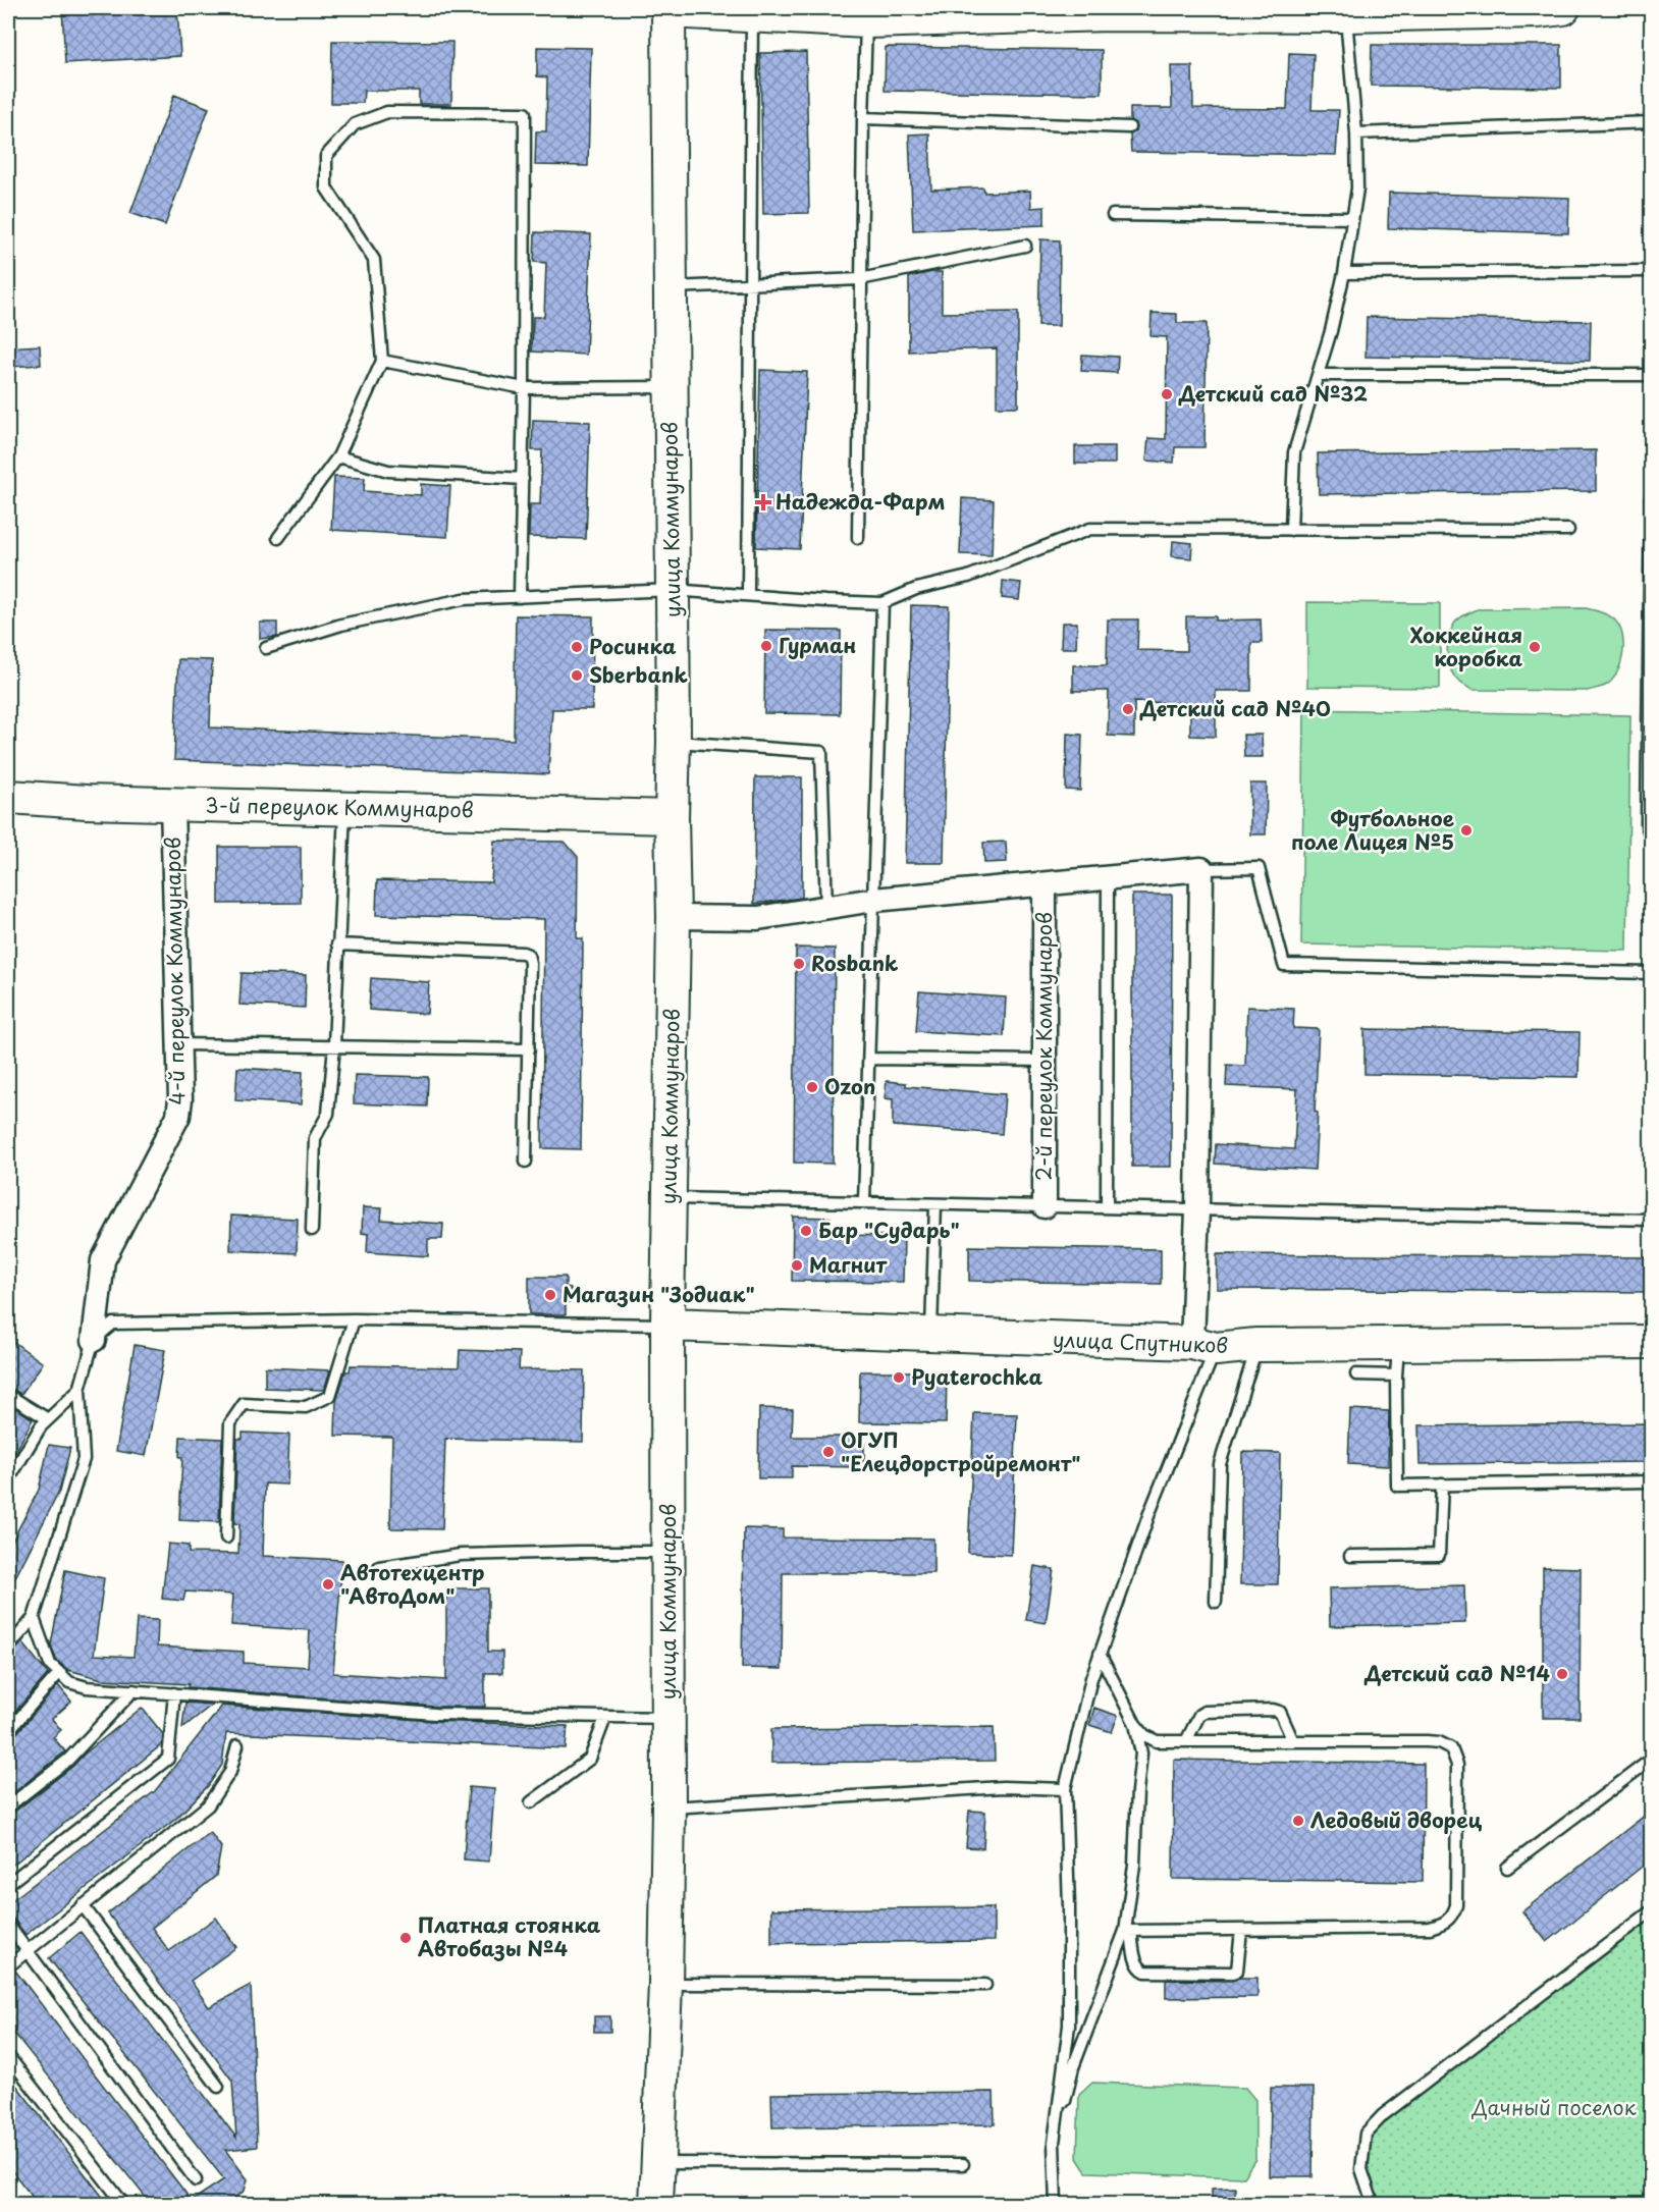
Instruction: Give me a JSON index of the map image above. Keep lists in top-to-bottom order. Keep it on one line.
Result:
{"streets":{"street":["улица Коммунаров","3-й переулок Коммунаров","4-й переулок Коммунаров","2-й переулок Коммунаров","улица Спутников"]},"crossings":[["улица Коммунаров","3-й переулок Коммунаров"],["улица Коммунаров","улица Спутников"],["3-й переулок Коммунаров","4-й переулок Коммунаров"]],"parks":["Дачный поселок"],"places":{"other":["Детский сад №32","Гурман","Росинка","Хоккейная коробка","Sberbank","Детский сад №40","Футбольное поле Лицея №5","Rosbank","Ozon","Бар \"Сударь\"","Магнит","Магазин \"Зодиак\"","Pyaterochka","ОГУП \"Елецдорстройремонт\"","Автотехцентр \"АвтоДом\"","Детский сад №14","Ледовый дворец","Платная стоянка Автобазы №4"],"health":["Надежда-Фарм"]}}
